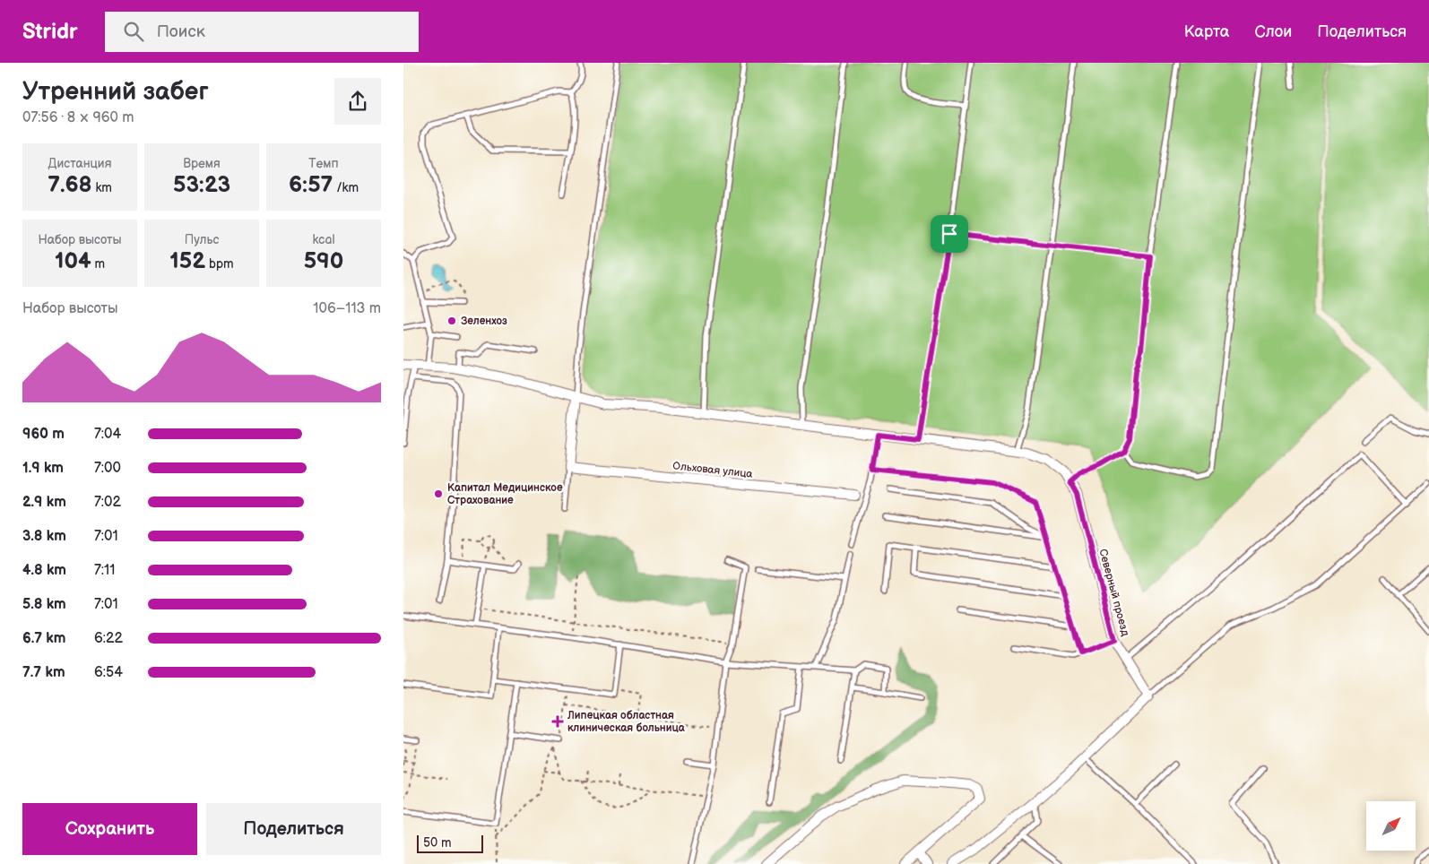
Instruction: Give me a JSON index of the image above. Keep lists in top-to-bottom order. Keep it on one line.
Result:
{"streets":{"street":["Ольховая улица","Северный проезд"]},"places":{"other":["Зеленхоз","Капитал Медицинское Страхование"],"health":["Липецкая областная клиническая больница"]},"scale_bar":"50 m","north":"top right","page":{"header":"Stridr","search":"Поиск","nav":["Карта","Слои","Поделиться"],"heading":["Утренний забег","07:56 · 8 × 960 m"],"stats":[["Дистанция","7.68 km"],["Время","53:23"],["Темп","6:57 /km"],["Набор высоты","104 m"],["Пульс","152 bpm"],["kcal","590"]],"chart":["Набор высоты","106–113 m"],"list":[{"name":"960 m","note":"7:04"},{"name":"1.9 km","note":"7:00"},{"name":"2.9 km","note":"7:02"},{"name":"3.8 km","note":"7:01"},{"name":"4.8 km","note":"7:11"},{"name":"5.8 km","note":"7:01"},{"name":"6.7 km","note":"6:22"},{"name":"7.7 km","note":"6:54"}],"buttons":["Сохранить","Поделиться"],"scale":"50 m"}}
